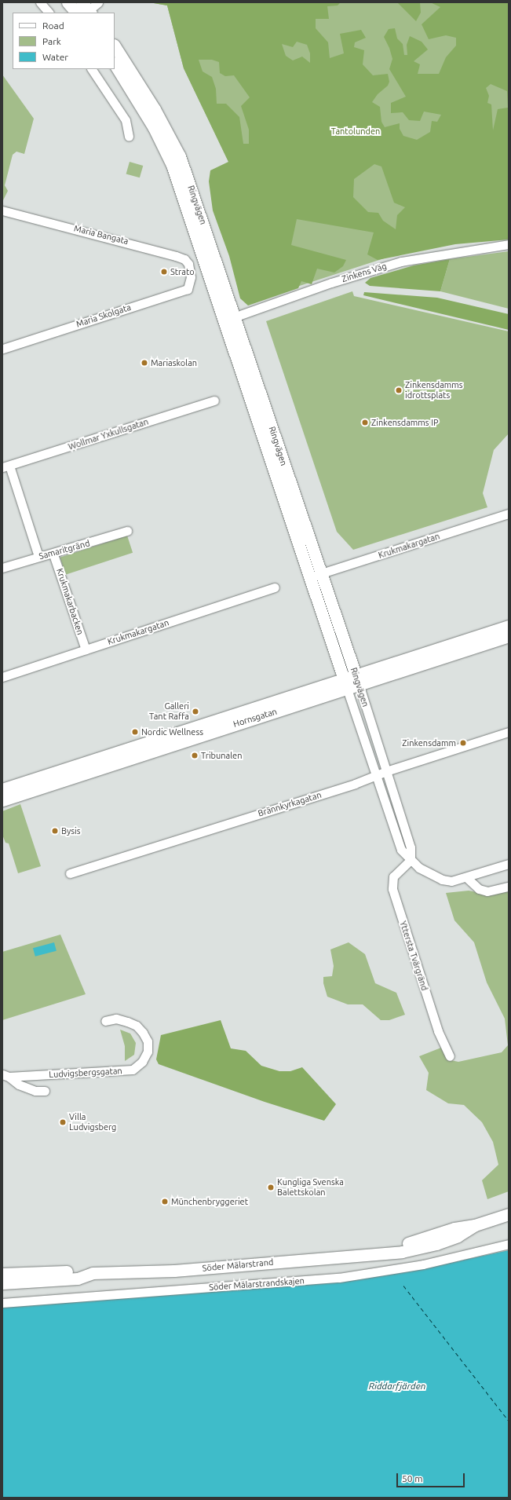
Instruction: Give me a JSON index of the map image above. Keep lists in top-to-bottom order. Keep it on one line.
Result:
{"streets":{"main road":["Ringvägen","Hornsgatan","Söder Mälarstrand"],"street":["Maria Bangata","Zinkens Väg","Maria Skolgata","Wollmar Yxkullsgatan","Krukmakargatan","Samaritgränd","Krukmakarbacken","Brännkyrkagatan","Yttersta Tvärgränd","Ludvigsbergsgatan","Söder Mälarstrandskajen"]},"crossings":[["Ringvägen","Zinkens Väg"],["Ringvägen","Krukmakargatan"],["Ringvägen","Hornsgatan"],["Ringvägen","Brännkyrkagatan"],["Ringvägen","Yttersta Tvärgränd"],["Maria Bangata","Maria Skolgata"],["Krukmakargatan","Krukmakarbacken"],["Samaritgränd","Krukmakarbacken"]],"water":["Riddarfjärden"],"parks":["Tantolunden"],"places":["Strato","Mariaskolan","Zinkensdamms idrottsplats","Zinkensdamms IP","Galleri Tant Raffa","Nordic Wellness","Zinkensdamm","Tribunalen","Bysis","Villa Ludvigsberg","Kungliga Svenska Balettskolan","Münchenbryggeriet"],"legend":["Road","Park","Water"],"scale_bar":"50 m"}
